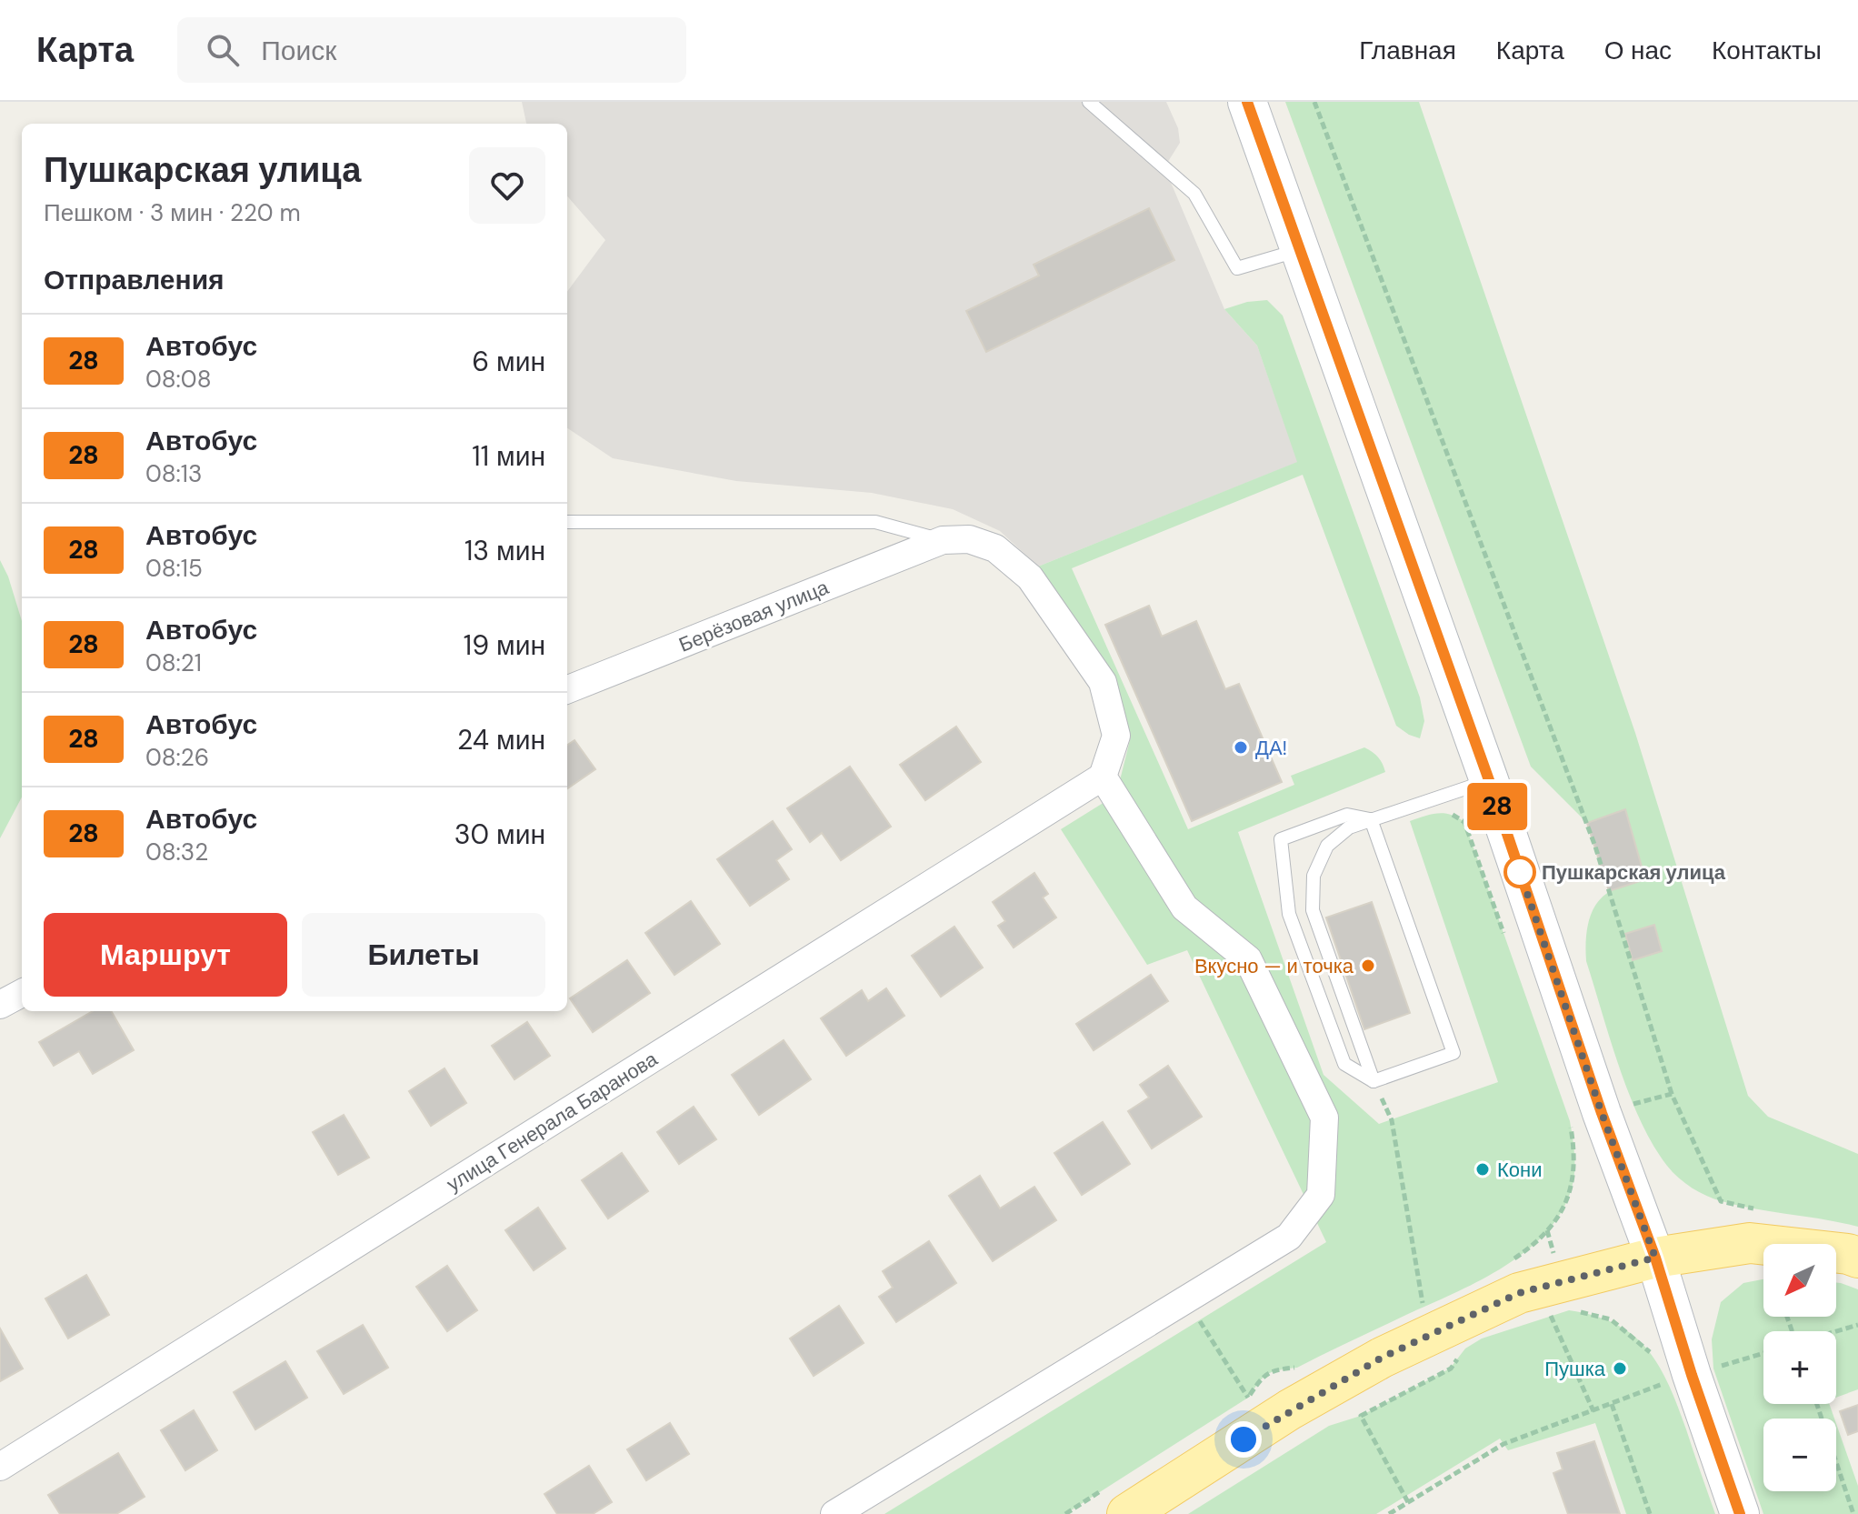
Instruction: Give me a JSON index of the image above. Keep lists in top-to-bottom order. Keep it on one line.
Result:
{"streets":{"street":["Берёзовая улица","улица Генерала Баранова"]},"places":["ДА!","Пушкарская улица","Вкусно — и точка","Кони","Пушка"],"lines":["bus line 28"],"north":"bottom left","page":{"header":"Карта","search":"Поиск","nav":["Главная","Карта","О нас","Контакты"],"on_map":"28","heading":[["Пушкарская улица","Пешком · 3 мин · 220 m"],"Отправления"],"list":[{"mark":"28","name":"Автобус","note":"08:08","value":"6 мин"},{"mark":"28","name":"Автобус","note":"08:13","value":"11 мин"},{"mark":"28","name":"Автобус","note":"08:15","value":"13 мин"},{"mark":"28","name":"Автобус","note":"08:21","value":"19 мин"},{"mark":"28","name":"Автобус","note":"08:26","value":"24 мин"},{"mark":"28","name":"Автобус","note":"08:32","value":"30 мин"}],"buttons":["Маршрут","Билеты"],"map_buttons":["+","−"]}}
